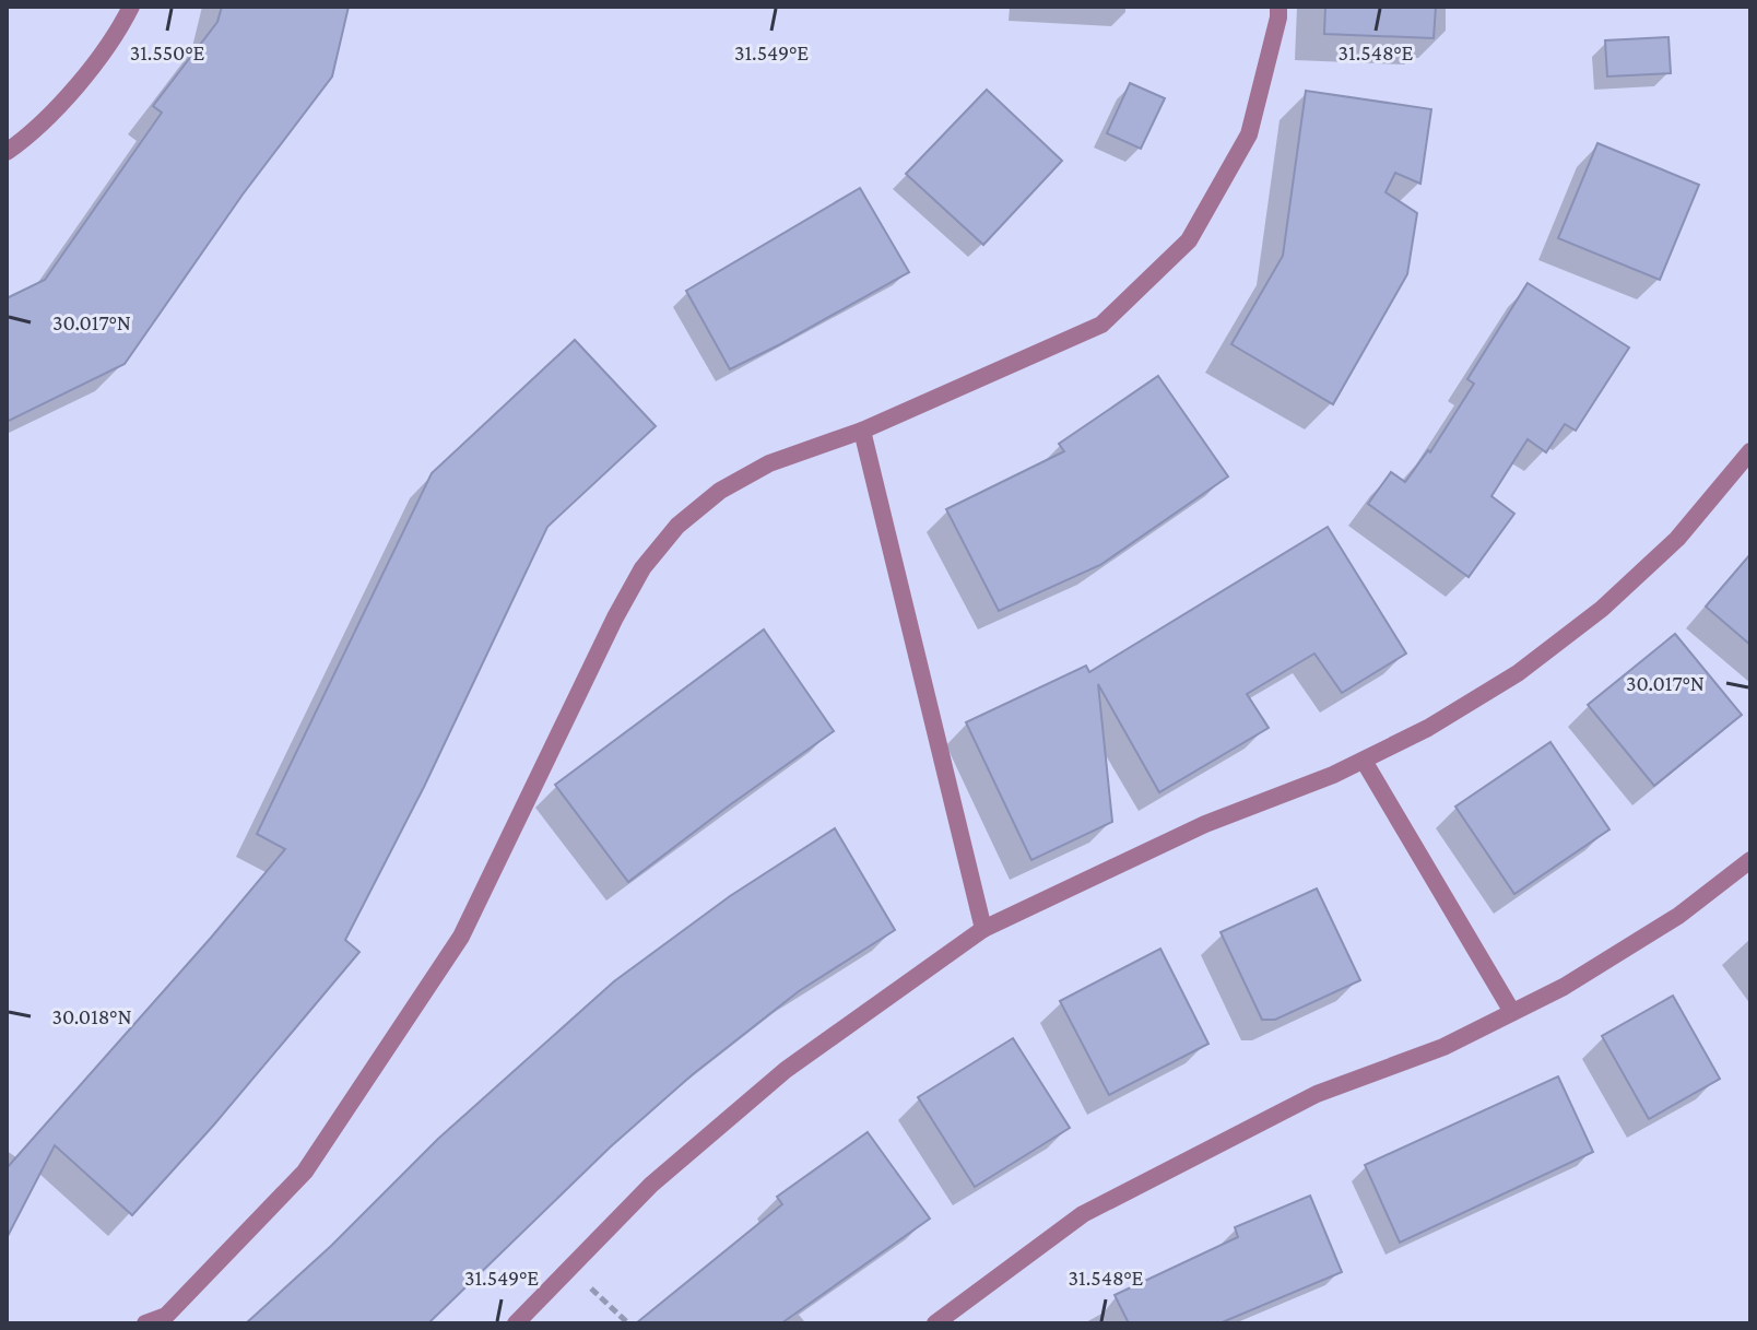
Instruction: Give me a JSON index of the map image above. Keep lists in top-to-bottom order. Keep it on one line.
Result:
{"coordinates":["31.550°E","31.549°E","31.548°E","30.017°N","30.018°N"]}
